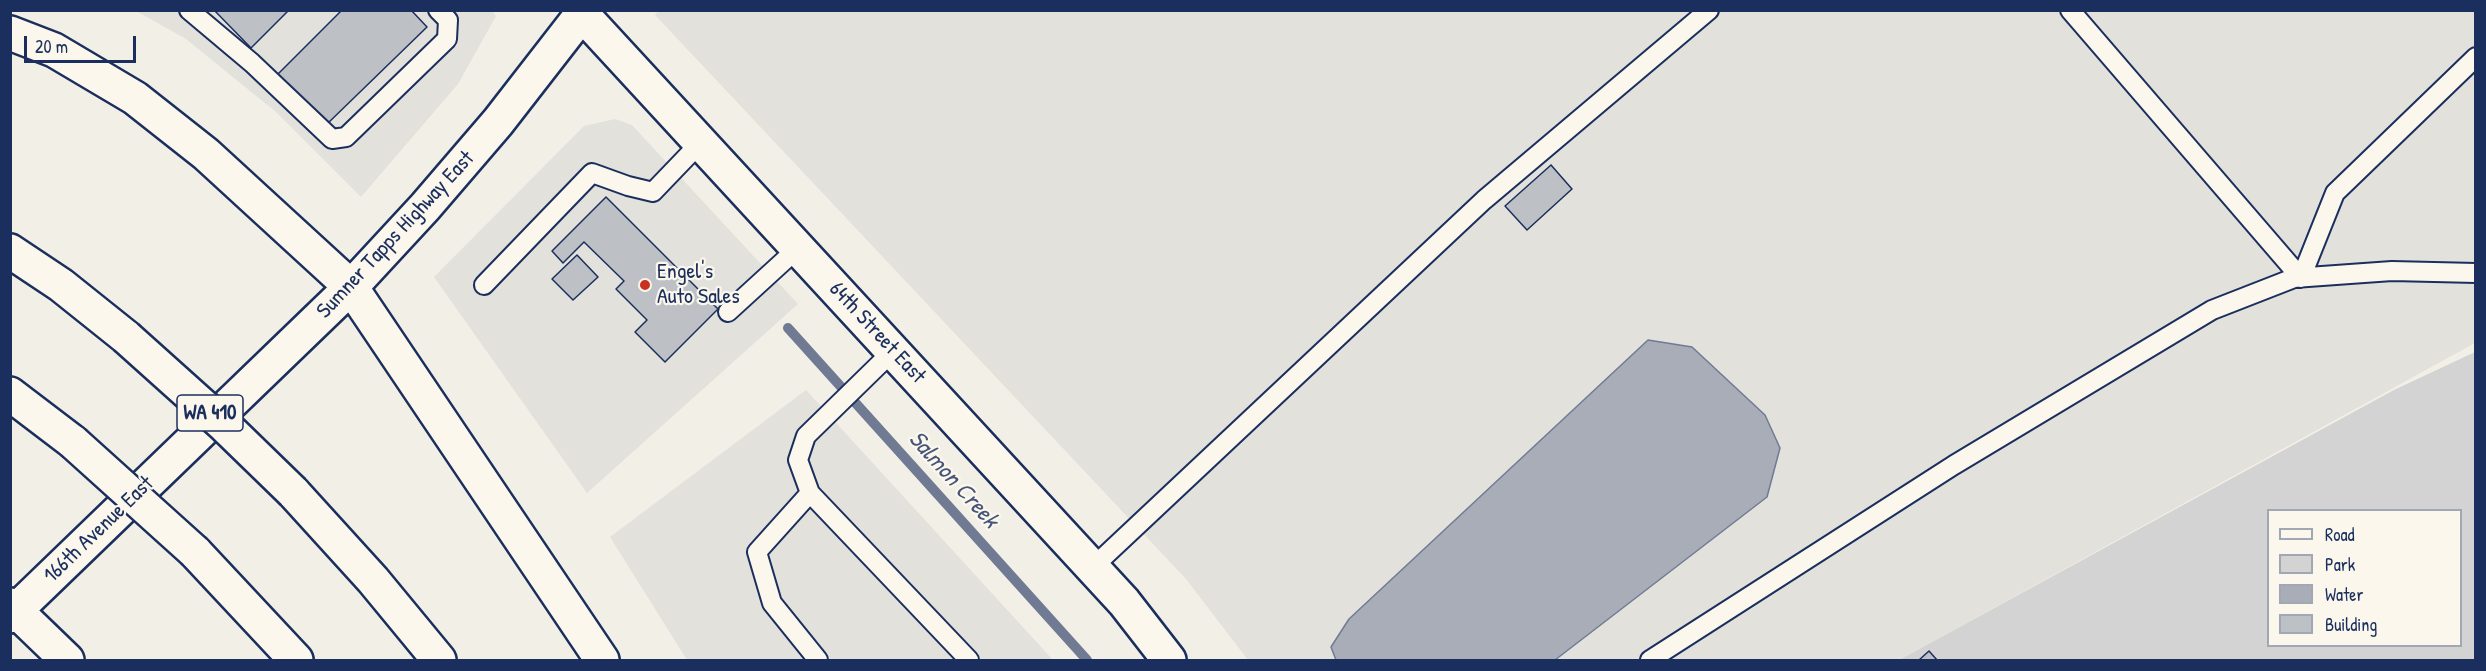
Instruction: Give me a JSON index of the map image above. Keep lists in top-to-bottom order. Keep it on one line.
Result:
{"streets":{"main road":["Sumner Tapps Highway East","64th Street East","WA 410","166th Avenue East"]},"crossings":[["Sumner Tapps Highway East","64th Street East"],["Sumner Tapps Highway East","166th Avenue East"]],"water":["Salmon Creek"],"places":["Engel's Auto Sales"],"legend":["Road","Park","Water","Building"],"scale_bar":"20 m"}
